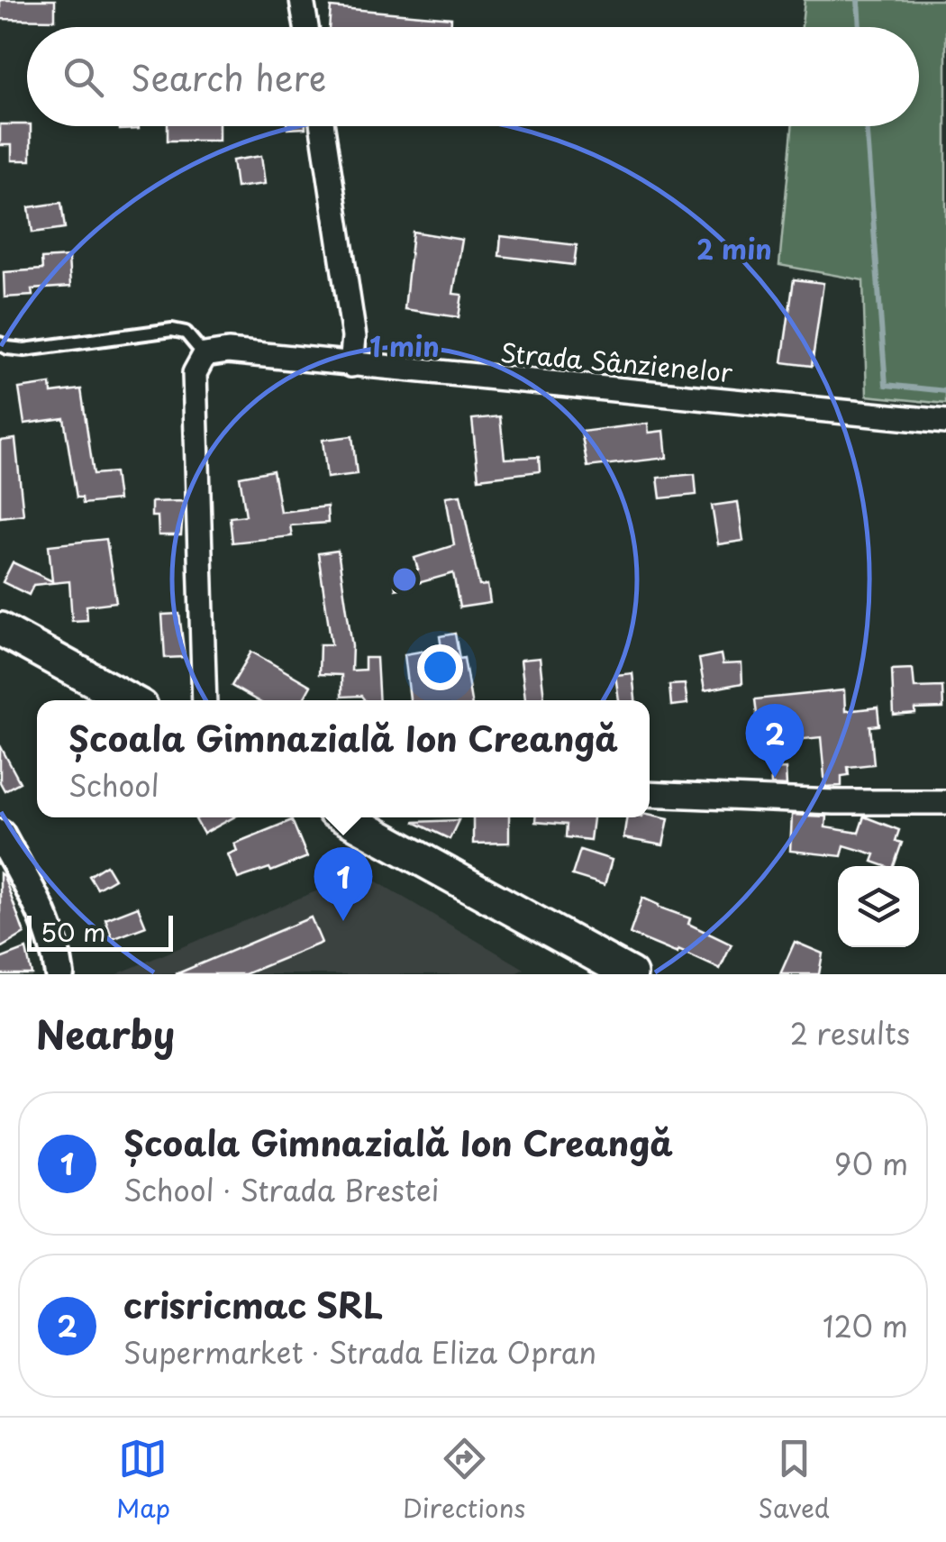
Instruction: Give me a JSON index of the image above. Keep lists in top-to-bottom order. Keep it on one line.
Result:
{"streets":{"street":["Strada Sânzienelor"]},"scale_bar":"50 m","page":{"search":"Search here","popup":["Școala Gimnazială Ion Creangă","School"],"pins":["2","1"],"scale":"50 m","heading":["Nearby","2 results"],"list":[{"mark":"1","name":"Școala Gimnazială Ion Creangă","note":"School · Strada Brestei","value":"90 m"},{"mark":"2","name":"crisricmac SRL","note":"Supermarket · Strada Eliza Opran","value":"120 m"}],"nav":["Map","Directions","Saved"]},"rings":["2 min","1 min"]}
